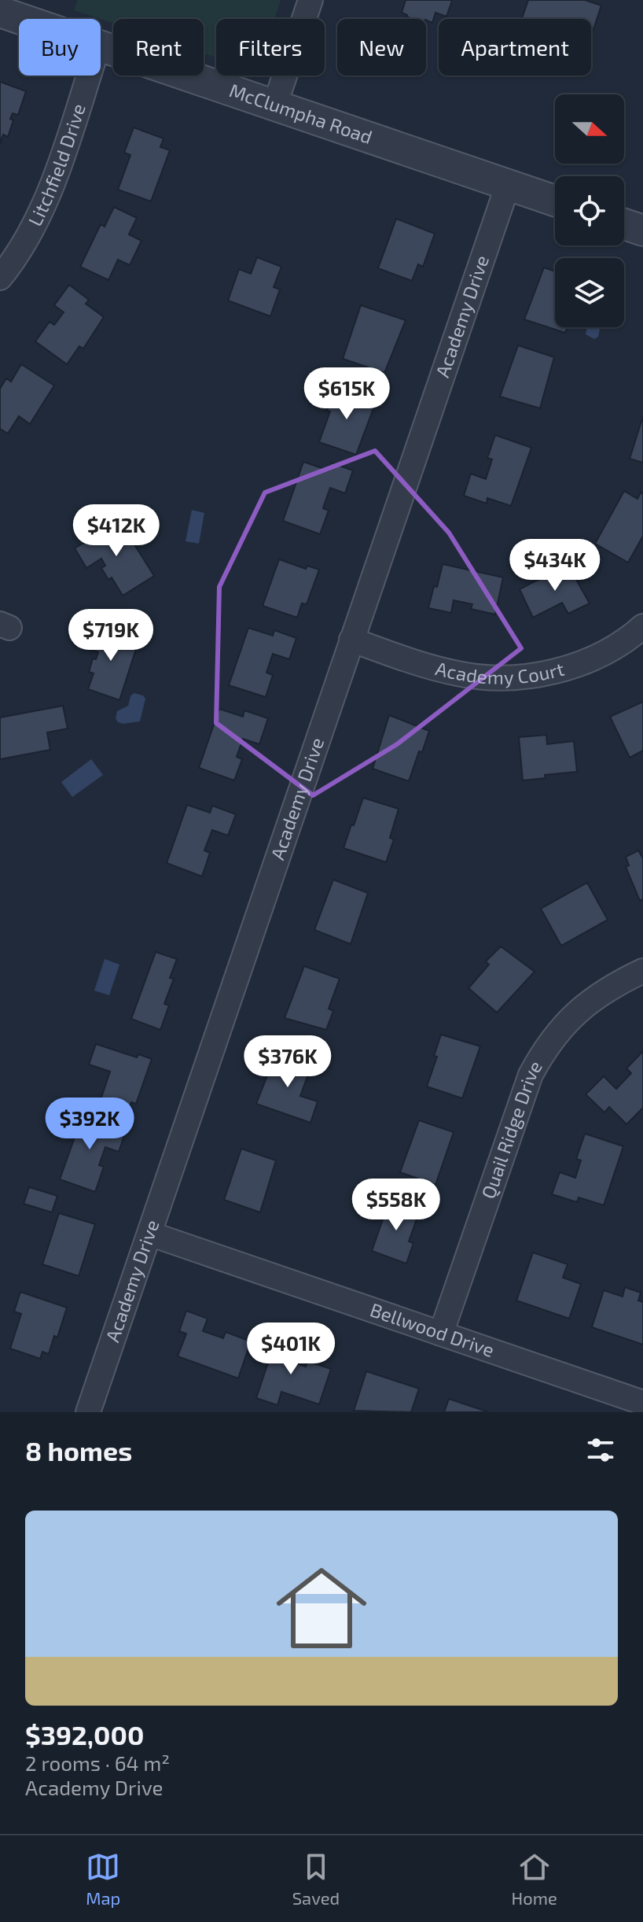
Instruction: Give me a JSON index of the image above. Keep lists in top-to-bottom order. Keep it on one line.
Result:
{"streets":{"street":["McClumpha Road","Litchfield Drive","Academy Drive","Academy Court","Quail Ridge Drive","Bellwood Drive"]},"crossings":[["McClumpha Road","Academy Drive"],["Academy Drive","Academy Court"],["Academy Drive","Bellwood Drive"],["Quail Ridge Drive","Bellwood Drive"]],"north":"right","page":{"chip":["Buy","Rent","Filters","New","Apartment"],"price":["$615K","$412K","$434K","$719K","$376K","$392K","$558K","$401K"],"heading":"8 homes","list":[{"name":"$392,000","note":"2 rooms · 64 m² · Academy Drive"}],"tabs":["Map","Saved","Home"]}}
